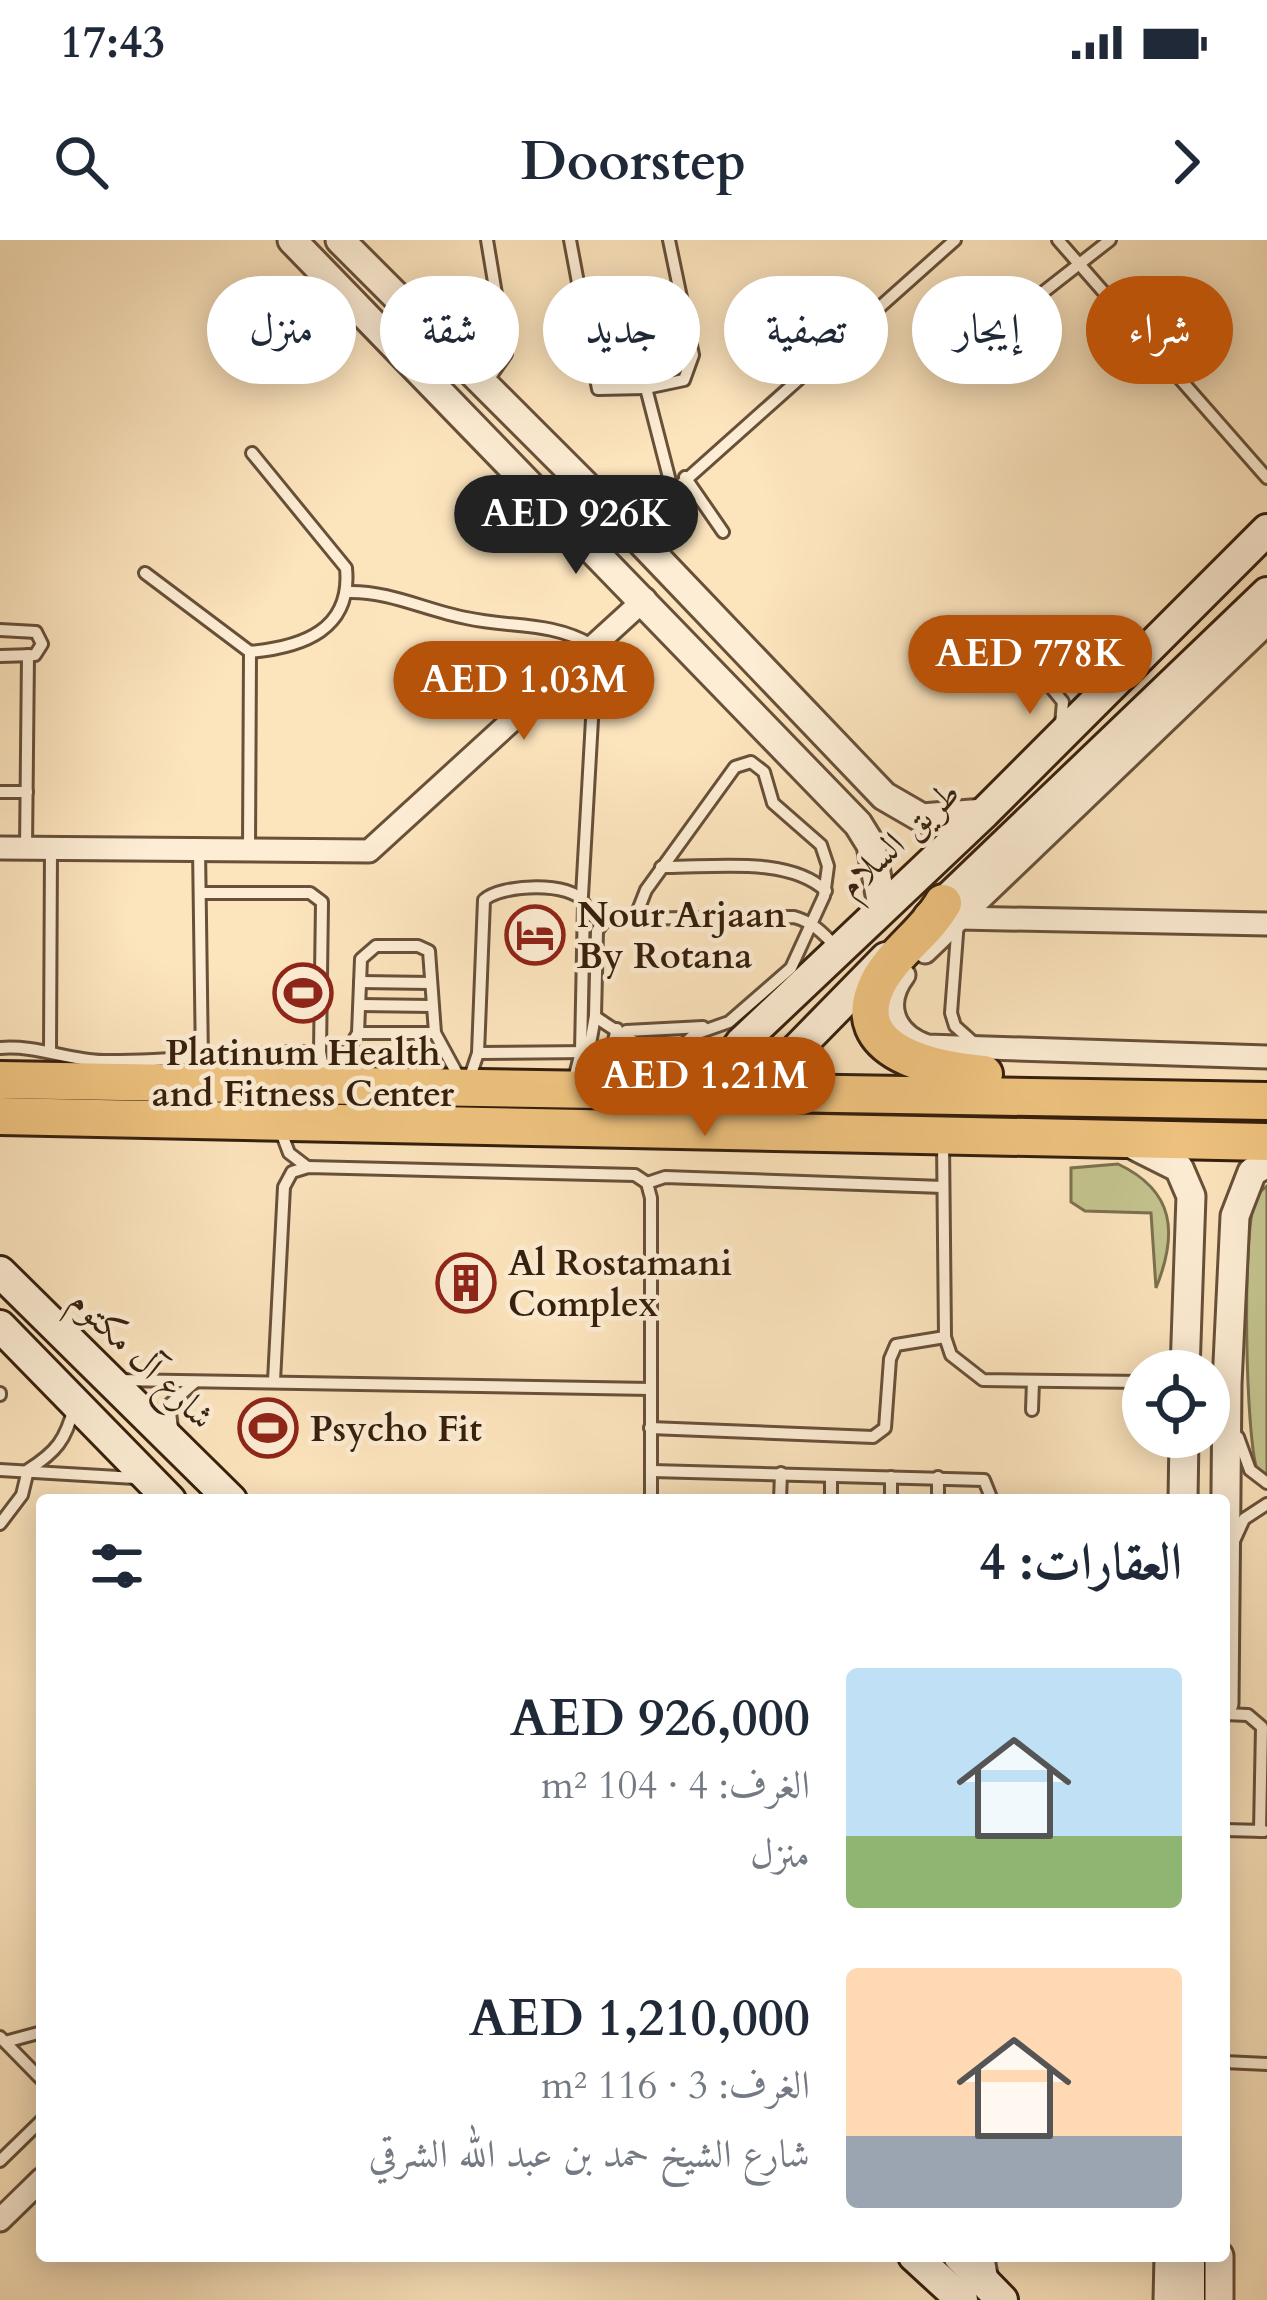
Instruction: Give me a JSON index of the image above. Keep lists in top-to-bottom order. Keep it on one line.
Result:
{"streets":{"main road":["طريق السلام","شارع آل مكتوم"]},"places":{"hotel":["Nour Arjaan By Rotana"],"sports":["Platinum Health and Fitness Center","Psycho Fit"],"building":["Al Rostamani Complex"]},"page":{"status":"17:43","header":"Doorstep","chip":["شراء","إيجار","تصفية","جديد","شقة","منزل"],"price":["AED 926K","AED 778K","AED 1.03M","AED 1.21M"],"heading":"العقارات: 4","list":[{"name":"AED 926,000","note":"الغرف: 4 · 104 m² · منزل"},{"name":"AED 1,210,000","note":"الغرف: 3 · 116 m² · شارع الشيخ حمد بن عبد الله الشرقي"}]}}
